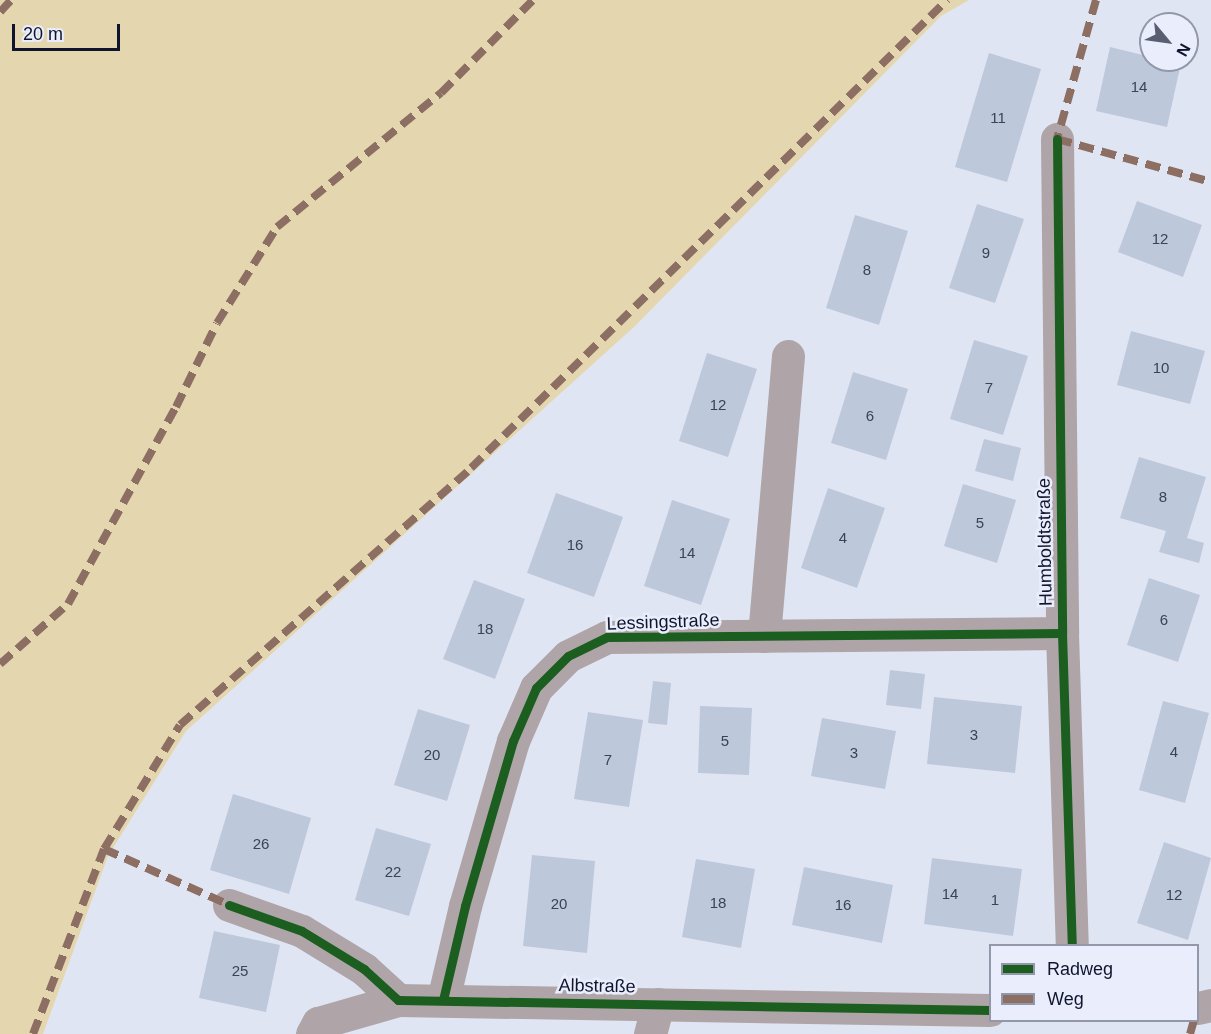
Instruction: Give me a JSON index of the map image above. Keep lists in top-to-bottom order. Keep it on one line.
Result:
{"streets":{"street":["Humboldtstraße","Lessingstraße","Albstraße"]},"crossings":[["Humboldtstraße","Lessingstraße"],["Lessingstraße","Albstraße"]],"house_numbers":["14","11","12","9","8","10","7","12","6","8","5","4","16","14","6","18","3","5","4","3","20","7","26","22","14","12","1","18","20","16","25"],"legend":["Radweg","Weg"],"scale_bar":"20 m","north":"bottom right"}
